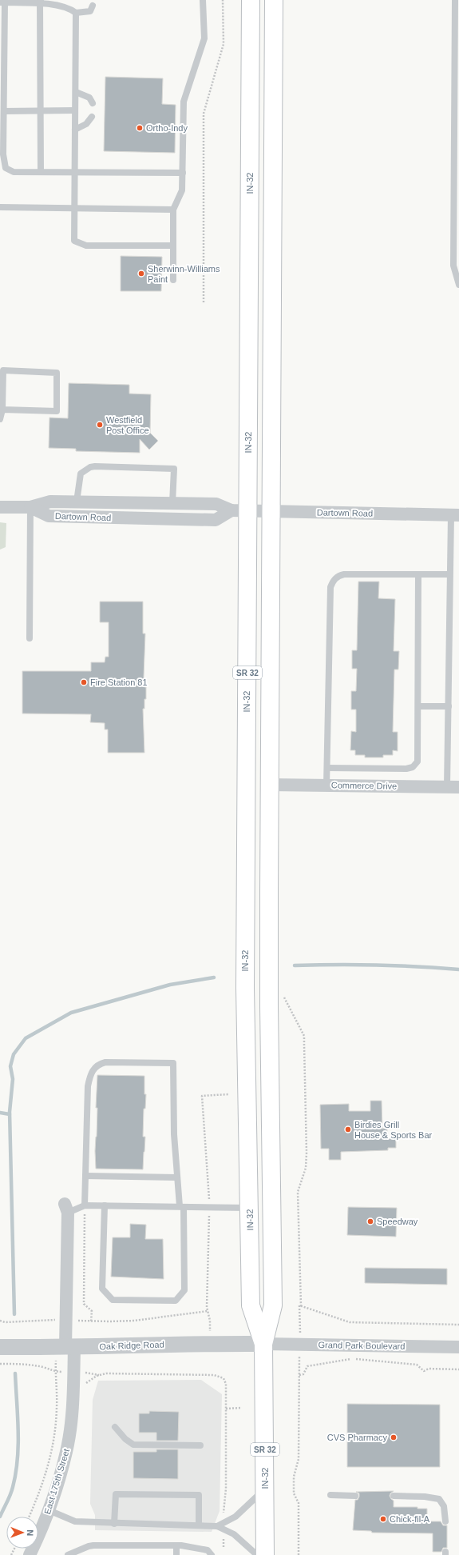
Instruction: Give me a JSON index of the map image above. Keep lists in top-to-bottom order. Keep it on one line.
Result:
{"streets":{"main road":["IN-32","SR 32"],"street":["Dartown Road","Commerce Drive","Oak Ridge Road","Grand Park Boulevard","East 175th Street"]},"crossings":[["IN-32","Dartown Road"],["IN-32","Commerce Drive"],["IN-32","Oak Ridge Road"],["IN-32","Grand Park Boulevard"],["Oak Ridge Road","Grand Park Boulevard"],["Oak Ridge Road","East 175th Street"]],"places":["Ortho-Indy","Sherwinn-Williams Paint","Westfield Post Office","Fire Station 81","Birdies Grill House & Sports Bar","Speedway","CVS Pharmacy","Chick-fil-A"],"north":"right"}
